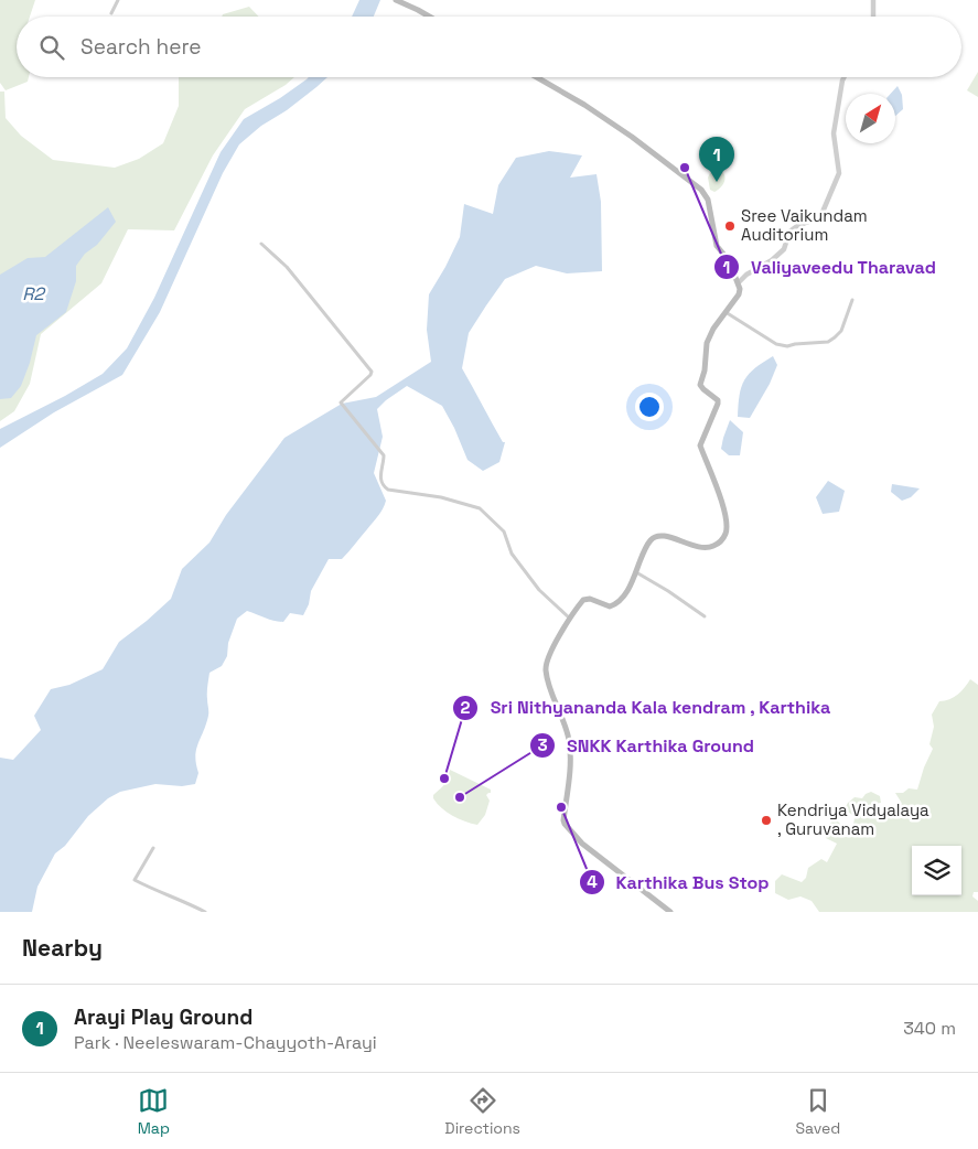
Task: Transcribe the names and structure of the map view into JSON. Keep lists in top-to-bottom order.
{
  "water": ["R2"],
  "places": [
    "Valiyaveedu Tharavad",
    "Sree Vaikundam Auditorium",
    "Sri Nithyananda Kala kendram , Karthika",
    "SNKK Karthika Ground",
    "Karthika Bus Stop",
    "Kendriya Vidyalaya , Guruvanam"
  ],
  "north": "top right",
  "page": {
    "search": "Search here",
    "pins": "1",
    "heading": "Nearby",
    "list": [
      {
        "mark": "1",
        "name": "Arayi Play Ground",
        "note": "Park · Neeleswaram-Chayyoth-Arayi",
        "value": "340 m"
      }
    ],
    "nav": ["Map", "Directions", "Saved"]
  }
}
